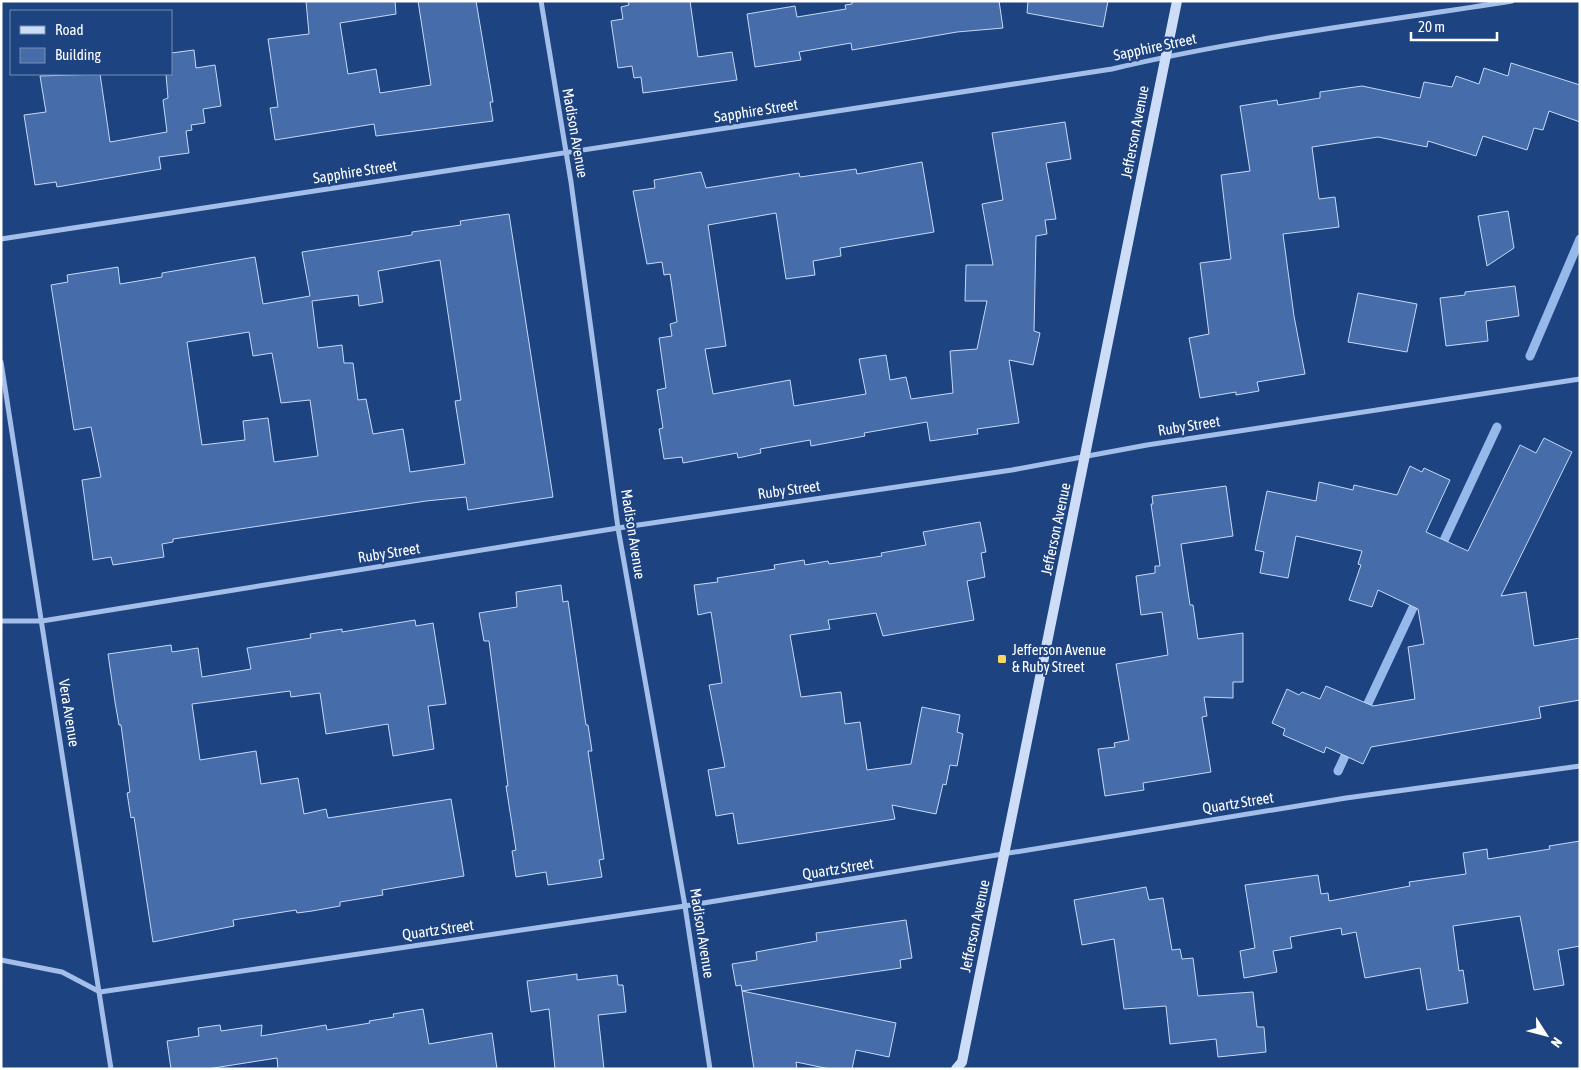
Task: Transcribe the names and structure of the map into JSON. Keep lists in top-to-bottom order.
{
  "streets": {
    "main road": ["Jefferson Avenue"],
    "street": [
      "Sapphire Street",
      "Madison Avenue",
      "Ruby Street",
      "Vera Avenue",
      "Quartz Street"
    ]
  },
  "crossings": [
    ["Sapphire Street", "Jefferson Avenue"],
    ["Sapphire Street", "Madison Avenue"],
    ["Jefferson Avenue", "Ruby Street"],
    ["Jefferson Avenue", "Quartz Street"],
    ["Madison Avenue", "Ruby Street"],
    ["Madison Avenue", "Quartz Street"],
    ["Ruby Street", "Vera Avenue"],
    ["Vera Avenue", "Quartz Street"]
  ],
  "places": {
    "transit": ["Jefferson Avenue & Ruby Street"]
  },
  "legend": ["Road", "Building"],
  "scale_bar": "20 m",
  "north": "bottom right"
}
